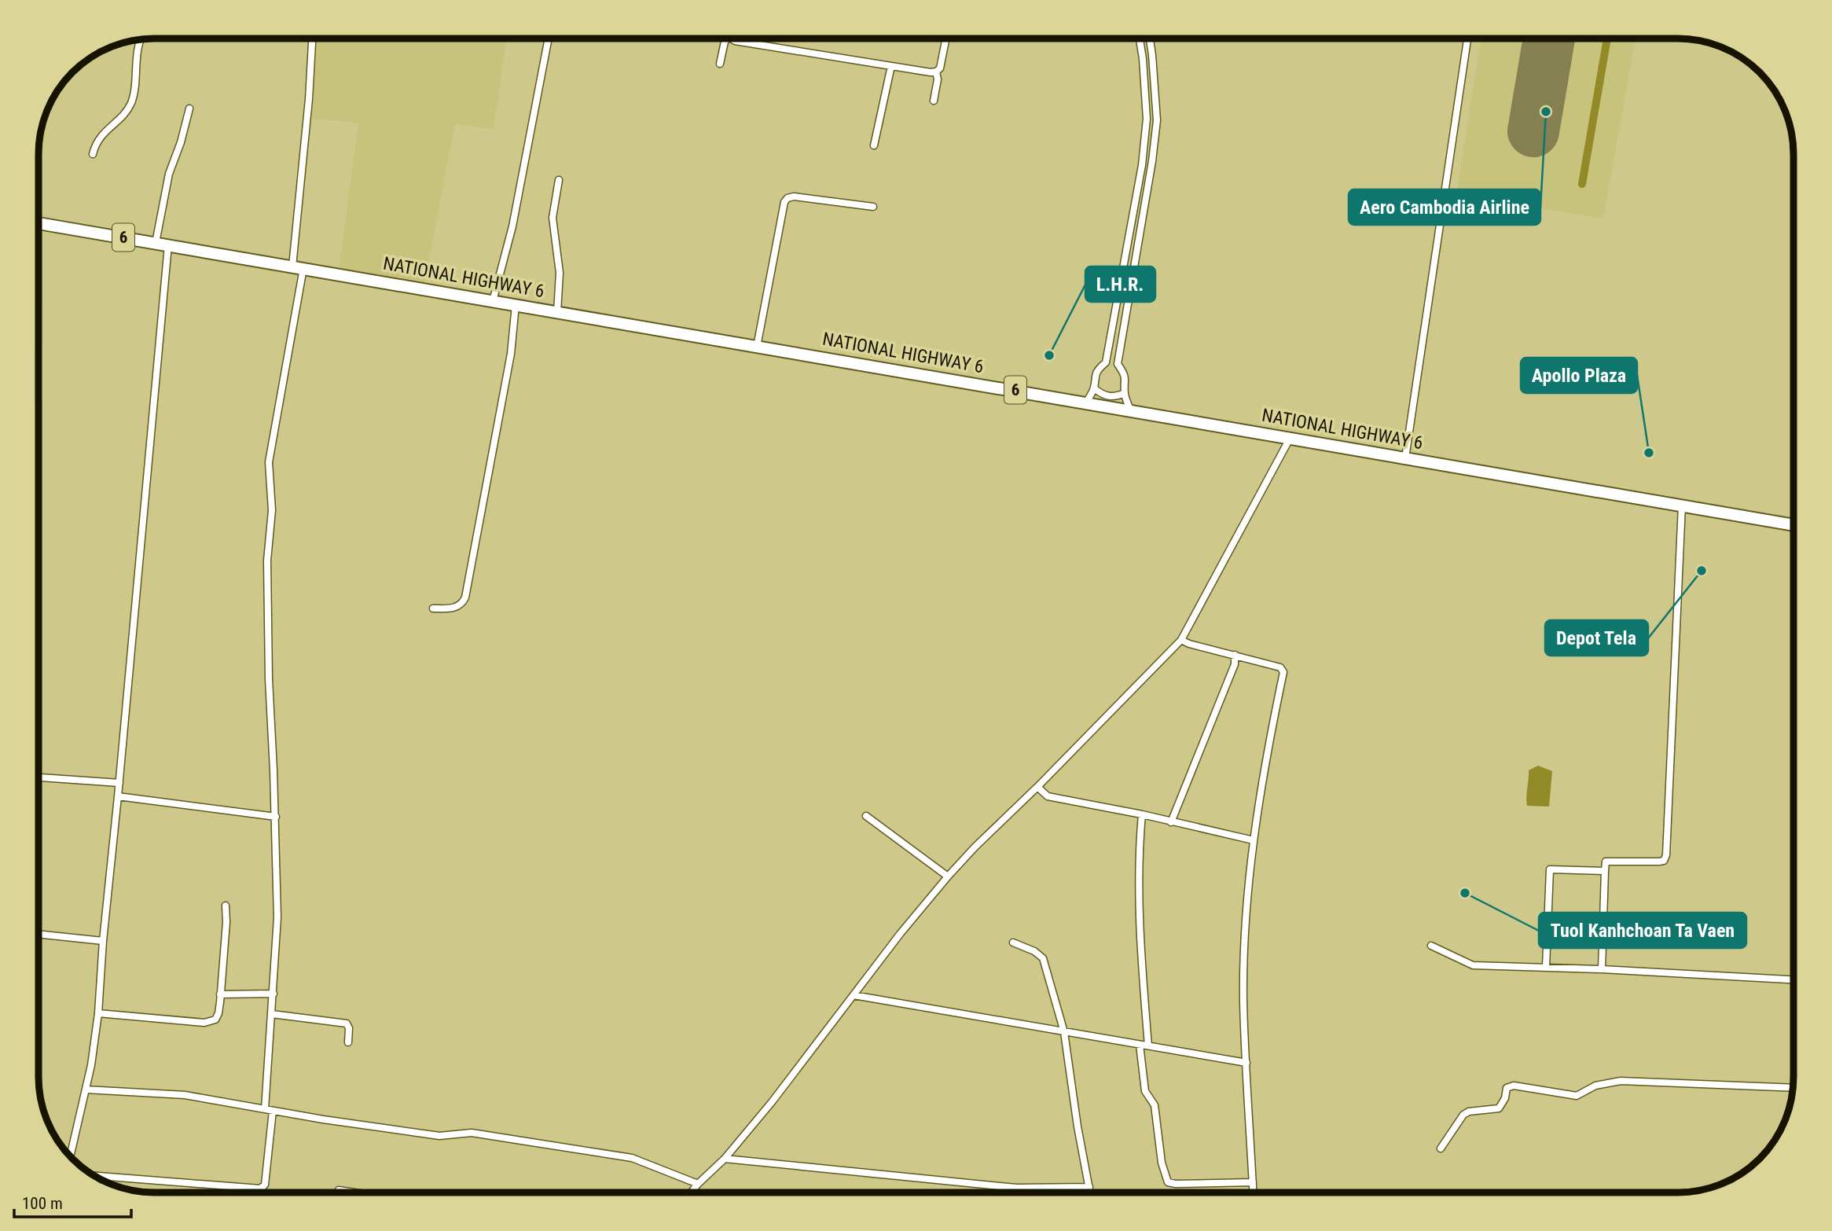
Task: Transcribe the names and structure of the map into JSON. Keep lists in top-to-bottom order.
{
  "streets": {
    "highway": ["6", "NATIONAL HIGHWAY 6"]
  },
  "places": [
    "Aero Cambodia Airline",
    "L.H.R.",
    "Apollo Plaza",
    "Depot Tela",
    "Tuol Kanhchoan Ta Vaen"
  ],
  "scale_bar": "100 m"
}
